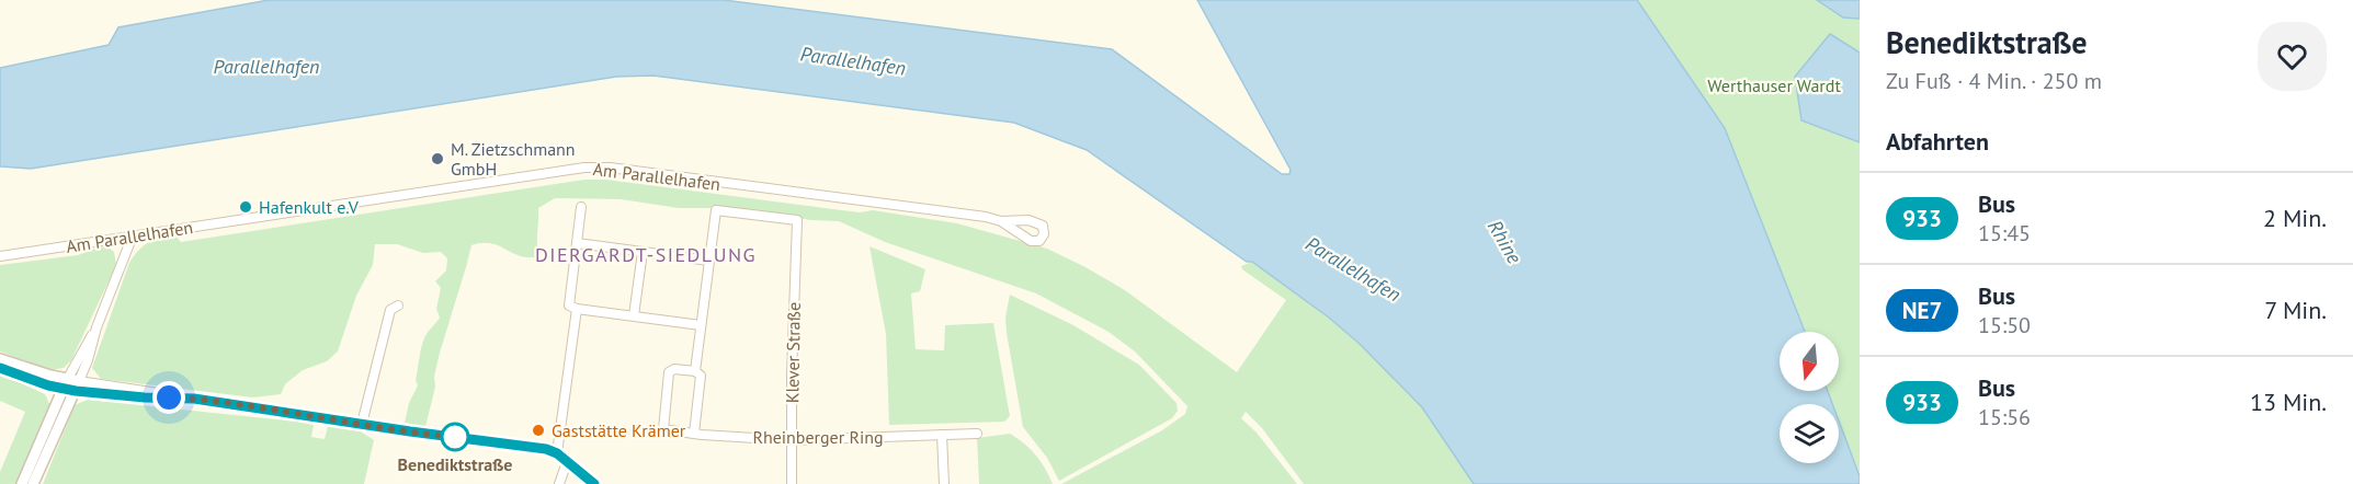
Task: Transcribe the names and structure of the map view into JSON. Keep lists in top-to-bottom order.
{
  "streets": {
    "street": ["Am Parallelhafen", "Klever Straße", "Rheinberger Ring"]
  },
  "crossings": [
    ["Klever Straße", "Rheinberger Ring"]
  ],
  "districts": ["DIERGARDT-SIEDLUNG"],
  "water": ["Parallelhafen", "Rhine"],
  "parks": ["Werthauser Wardt"],
  "places": [
    "M. Zietzschmann GmbH",
    "Hafenkult e.V",
    "Gaststätte Krämer",
    "Benediktstraße"
  ],
  "lines": ["bus line 933"],
  "north": "bottom",
  "page": {
    "heading": [
      ["Benediktstraße", "Zu Fuß · 4 Min. · 250 m"],
      "Abfahrten"
    ],
    "list": [
      {
        "mark": "933",
        "name": "Bus",
        "note": "15:45",
        "value": "2 Min."
      },
      {
        "mark": "NE7",
        "name": "Bus",
        "note": "15:50",
        "value": "7 Min."
      },
      {
        "mark": "933",
        "name": "Bus",
        "note": "15:56",
        "value": "13 Min."
      }
    ]
  }
}
